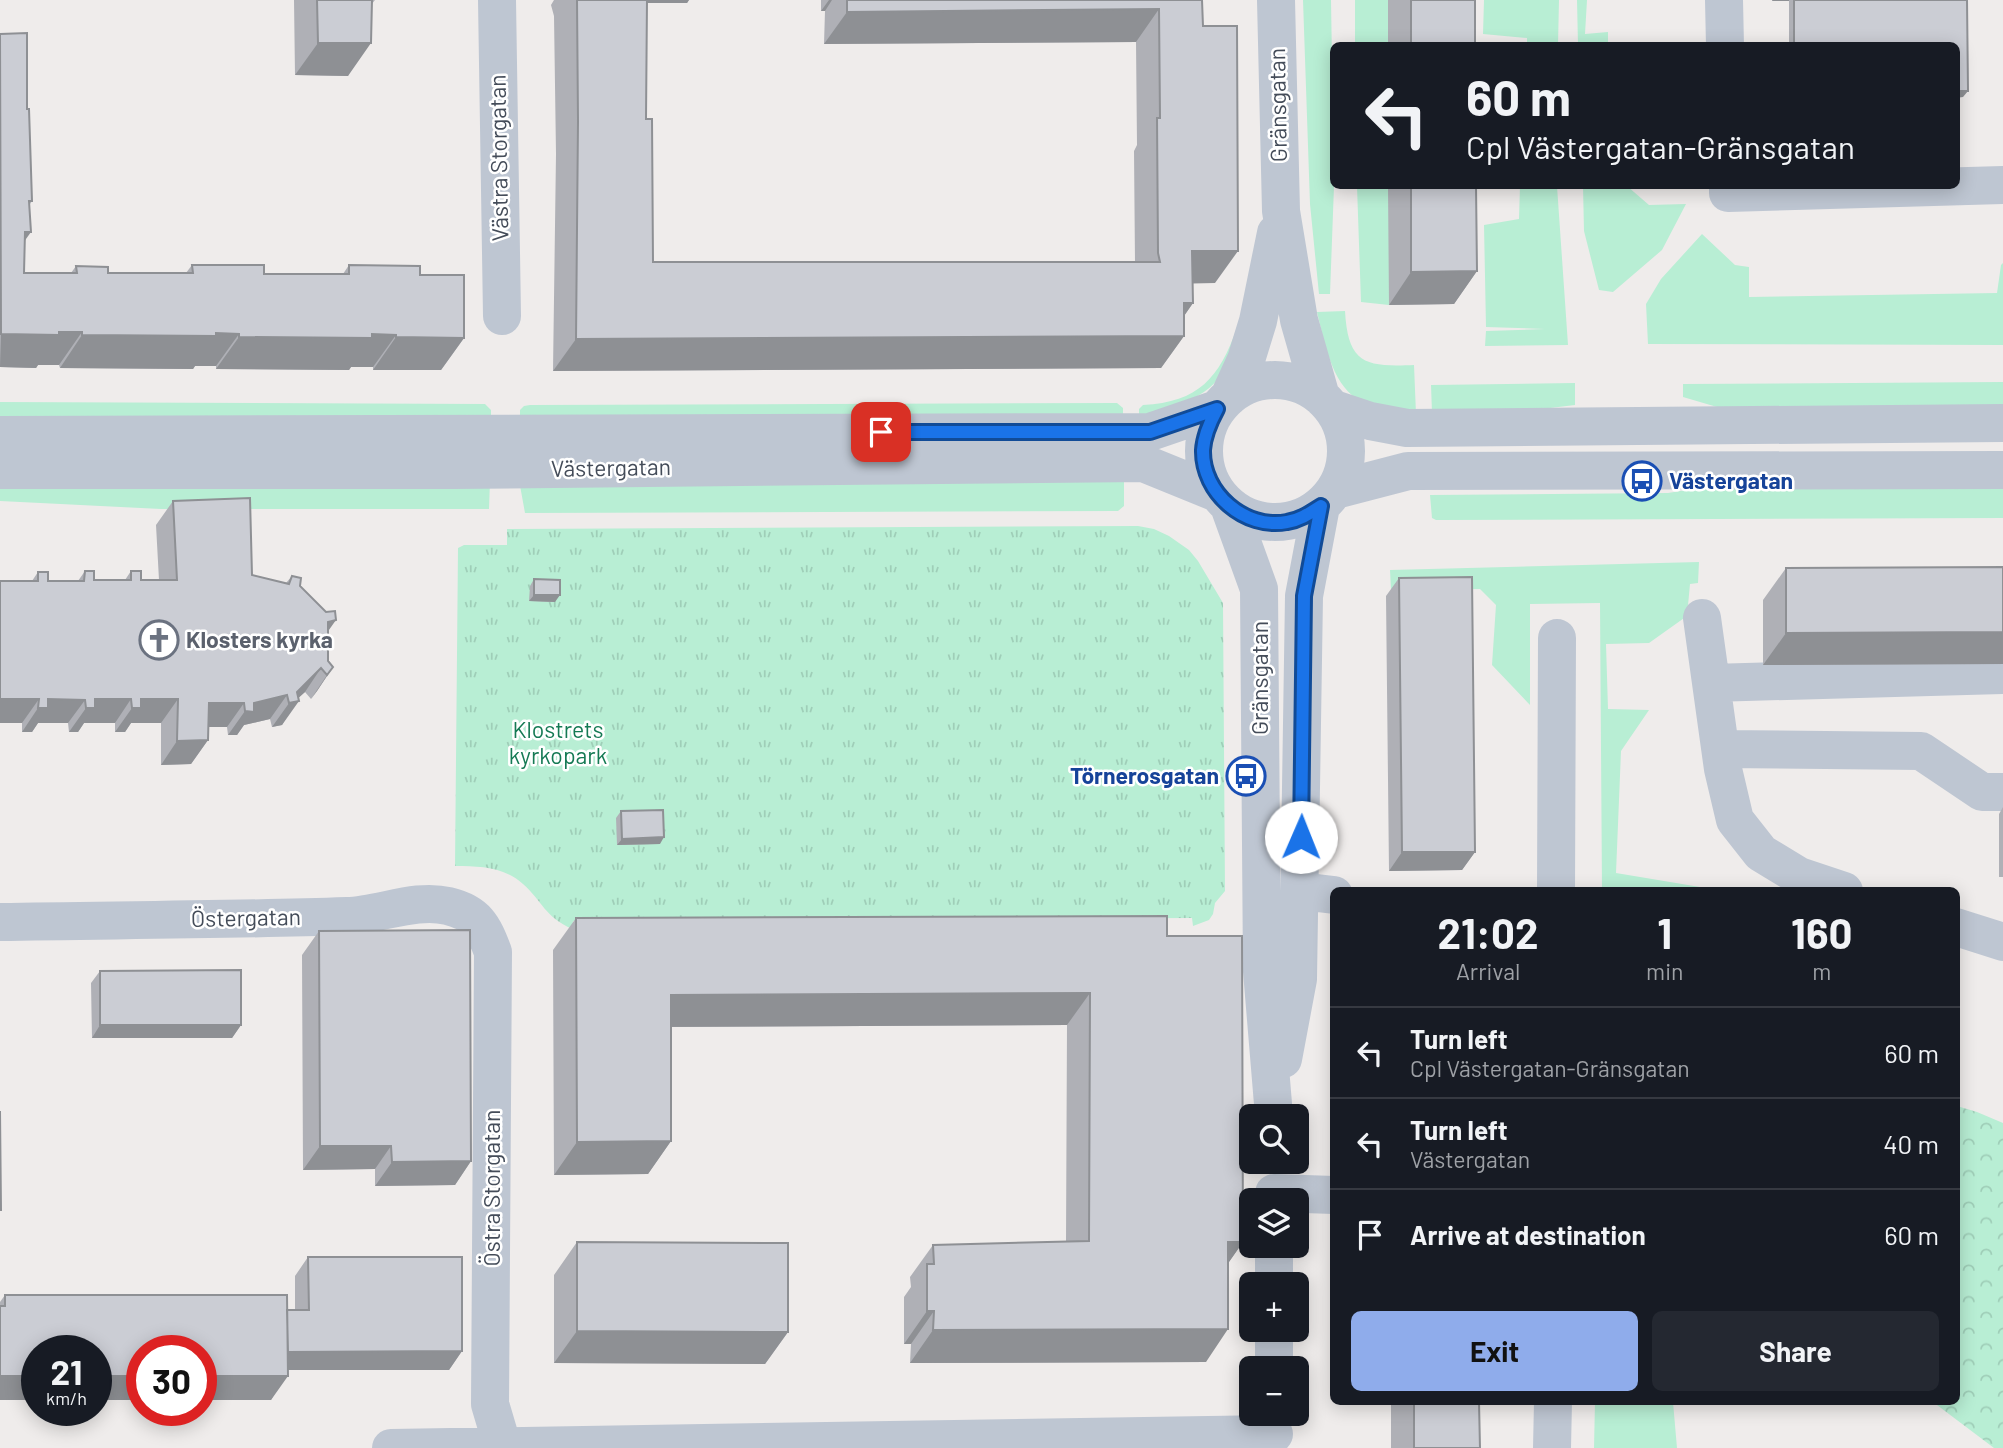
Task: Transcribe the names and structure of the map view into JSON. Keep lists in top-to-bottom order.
{
  "streets": {
    "street": [
      "Gränsgatan",
      "Västra Storgatan",
      "Västergatan",
      "Östergatan",
      "Östra Storgatan"
    ]
  },
  "crossings": [
    ["Gränsgatan", "Västergatan"],
    ["Östergatan", "Östra Storgatan"]
  ],
  "parks": ["Klostrets kyrkopark"],
  "places": {
    "bus stop": ["Västergatan", "Törnerosgatan"],
    "church": ["Klosters kyrka"]
  },
  "page": {
    "turn": ["60 m", "Cpl Västergatan-Gränsgatan"],
    "eta": [
      "21:02",
      "Arrival",
      "1",
      "min",
      "160",
      "m"
    ],
    "list": [
      {
        "name": "Turn left",
        "note": "Cpl Västergatan-Gränsgatan",
        "value": "60 m"
      },
      {
        "name": "Turn left",
        "note": "Västergatan",
        "value": "40 m"
      },
      {
        "name": "Arrive at destination",
        "value": "60 m"
      }
    ],
    "map_buttons": ["+", "−"],
    "buttons": ["Exit", "Share"],
    "speed": "21 km/h",
    "limit": "30"
  }
}
